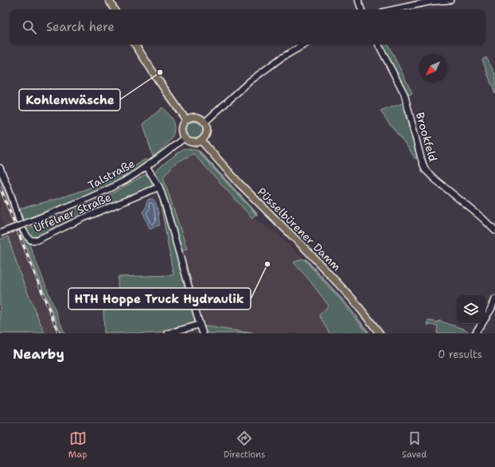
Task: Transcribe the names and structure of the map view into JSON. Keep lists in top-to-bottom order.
{
  "streets": {
    "main road": ["Püsselbürener Damm"],
    "street": ["Brookfeld", "Talstraße", "Uffelner Straße"]
  },
  "crossings": [
    ["Talstraße", "Uffelner Straße"]
  ],
  "places": ["Kohlenwäsche", "HTH Hoppe Truck Hydraulik"],
  "north": "bottom left",
  "page": {
    "search": "Search here",
    "heading": ["Nearby", "0 results"],
    "nav": ["Map", "Directions", "Saved"]
  }
}
